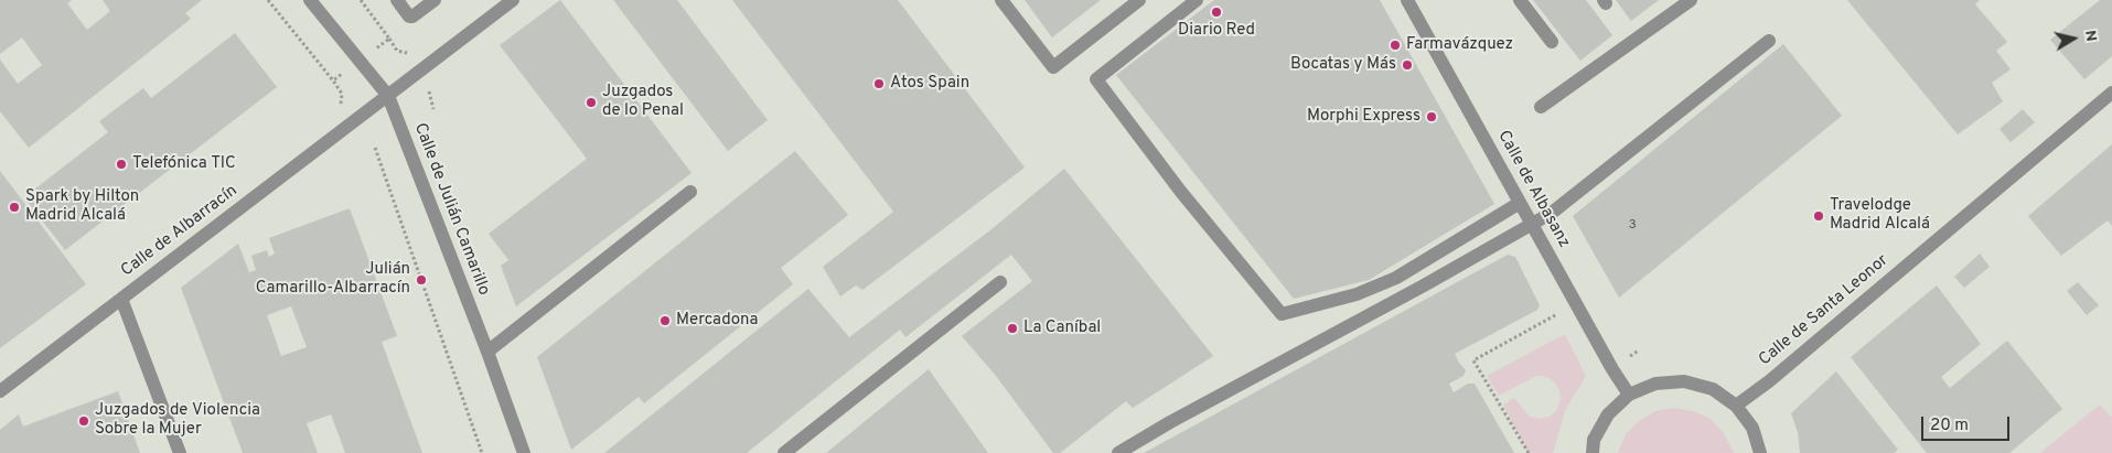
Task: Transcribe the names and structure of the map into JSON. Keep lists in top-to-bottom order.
{
  "streets": {
    "street": [
      "Calle de Albasanz",
      "Calle de Julián Camarillo",
      "Calle de Albarracín",
      "Calle de Santa Leonor"
    ]
  },
  "crossings": [
    ["Calle de Julián Camarillo", "Calle de Albarracín"]
  ],
  "places": [
    "Diario Red",
    "Farmavázquez",
    "Bocatas y Más",
    "Atos Spain",
    "Juzgados de lo Penal",
    "Morphi Express",
    "Telefónica TIC",
    "Spark by Hilton Madrid Alcalá",
    "Travelodge Madrid Alcalá",
    "Julián Camarillo-Albarracín",
    "Mercadona",
    "La Caníbal",
    "Juzgados de Violencia Sobre la Mujer"
  ],
  "house_numbers": ["3"],
  "scale_bar": "20 m",
  "north": "right"
}
